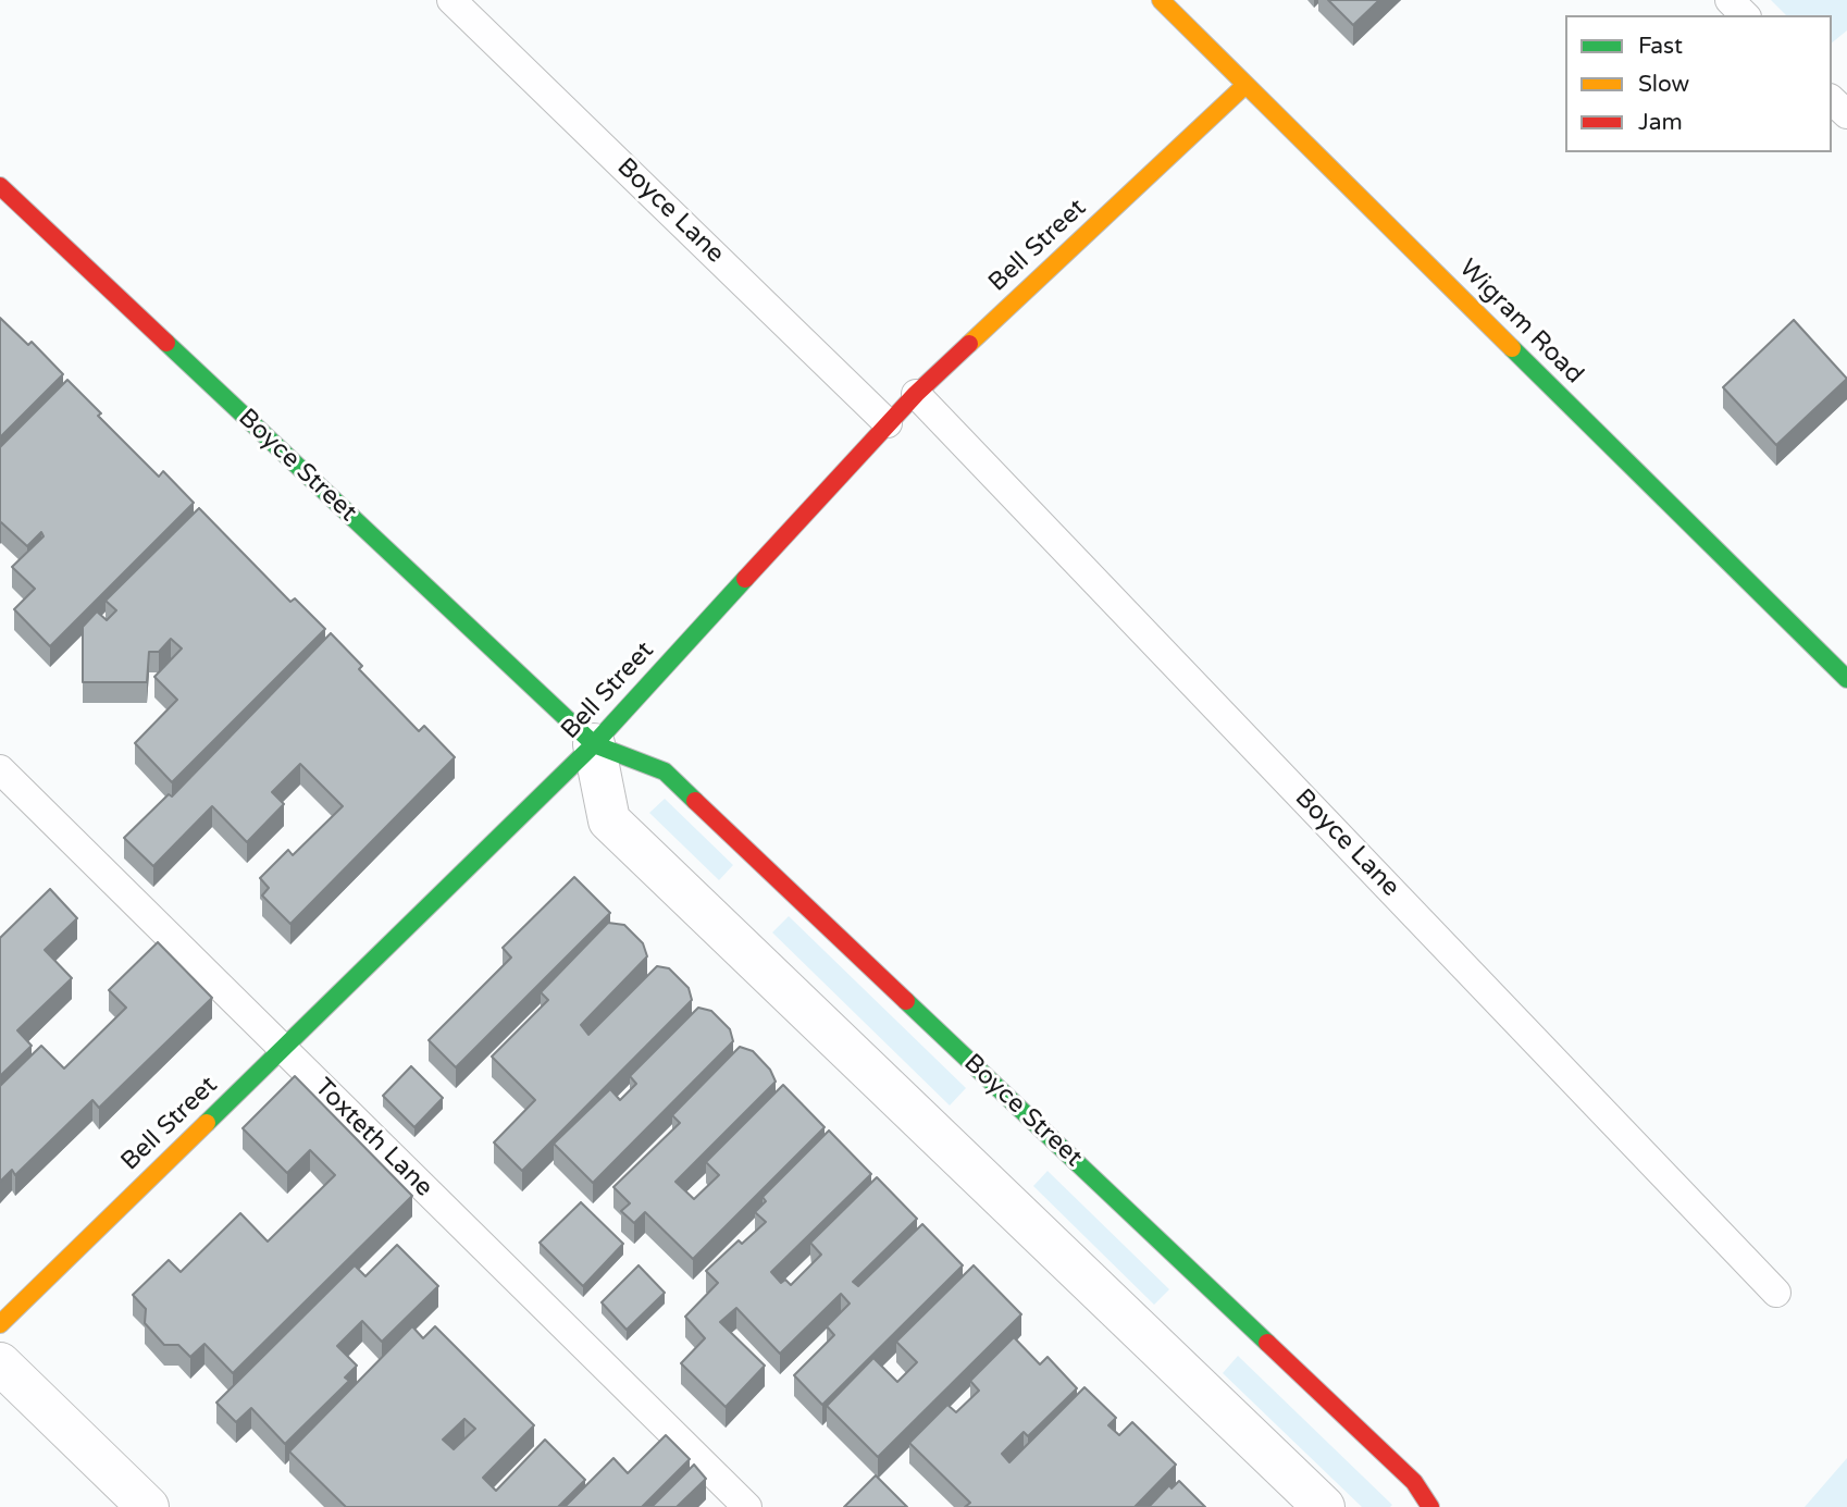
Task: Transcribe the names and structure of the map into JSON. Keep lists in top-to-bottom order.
{
  "streets": {
    "street": ["Bell Street", "Wigram Road", "Boyce Street"],
    "lane": ["Boyce Lane", "Toxteth Lane"]
  },
  "crossings": [
    ["Boyce Lane", "Bell Street"],
    ["Bell Street", "Wigram Road"],
    ["Bell Street", "Boyce Street"],
    ["Bell Street", "Toxteth Lane"]
  ],
  "legend": ["Fast", "Slow", "Jam"]
}
